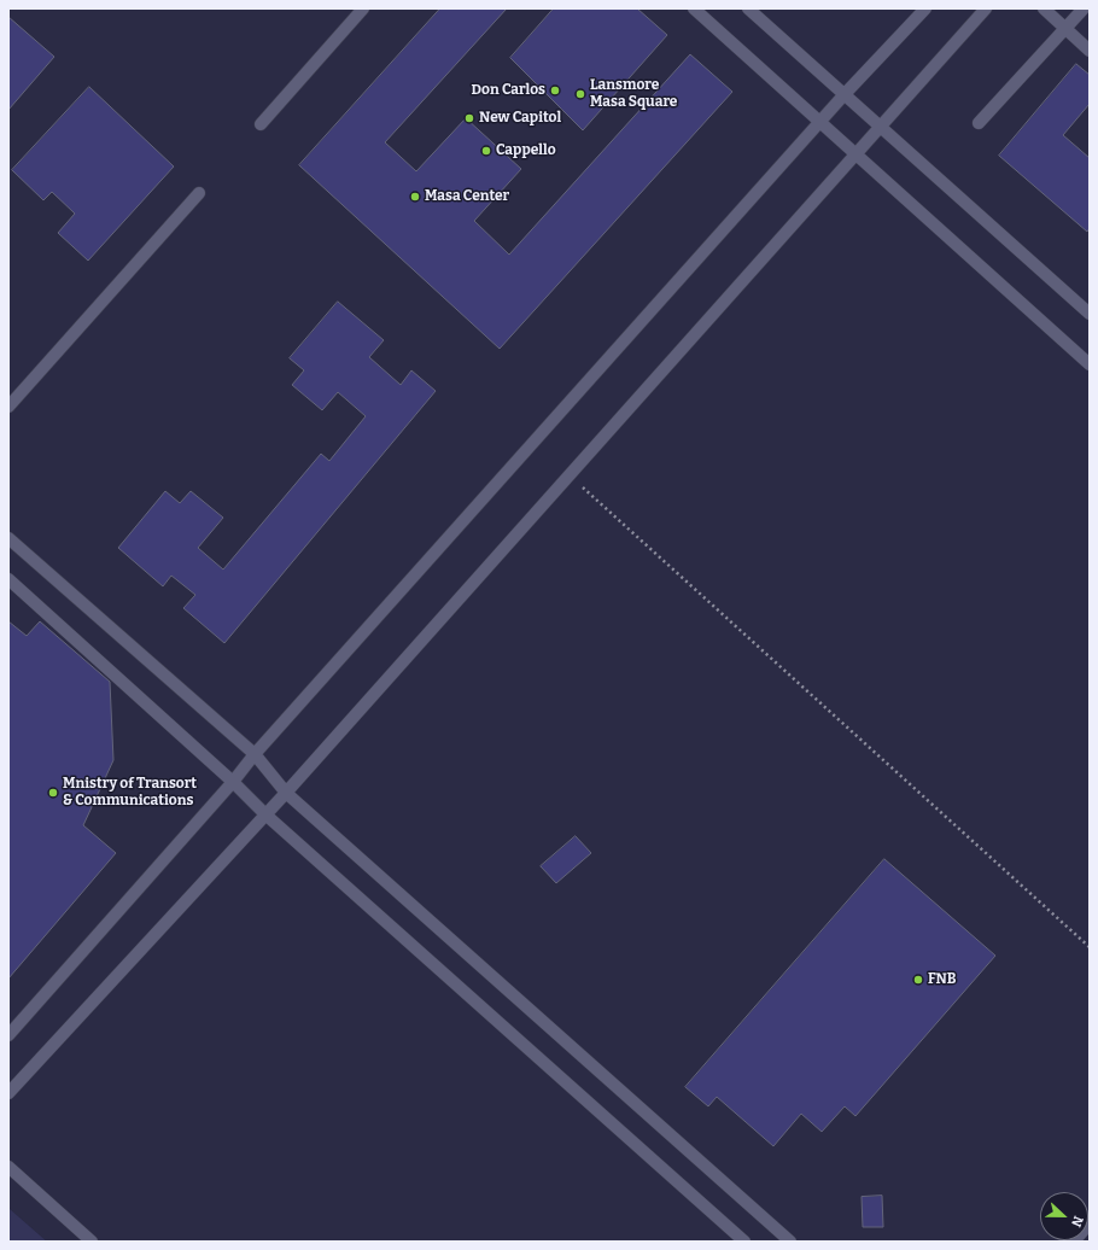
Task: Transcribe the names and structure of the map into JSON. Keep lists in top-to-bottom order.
{
  "places": [
    "Don Carlos",
    "Lansmore Masa Square",
    "New Capitol",
    "Cappello",
    "Masa Center",
    "Mnistry of Transort & Communications",
    "FNB"
  ],
  "north": "right"
}
